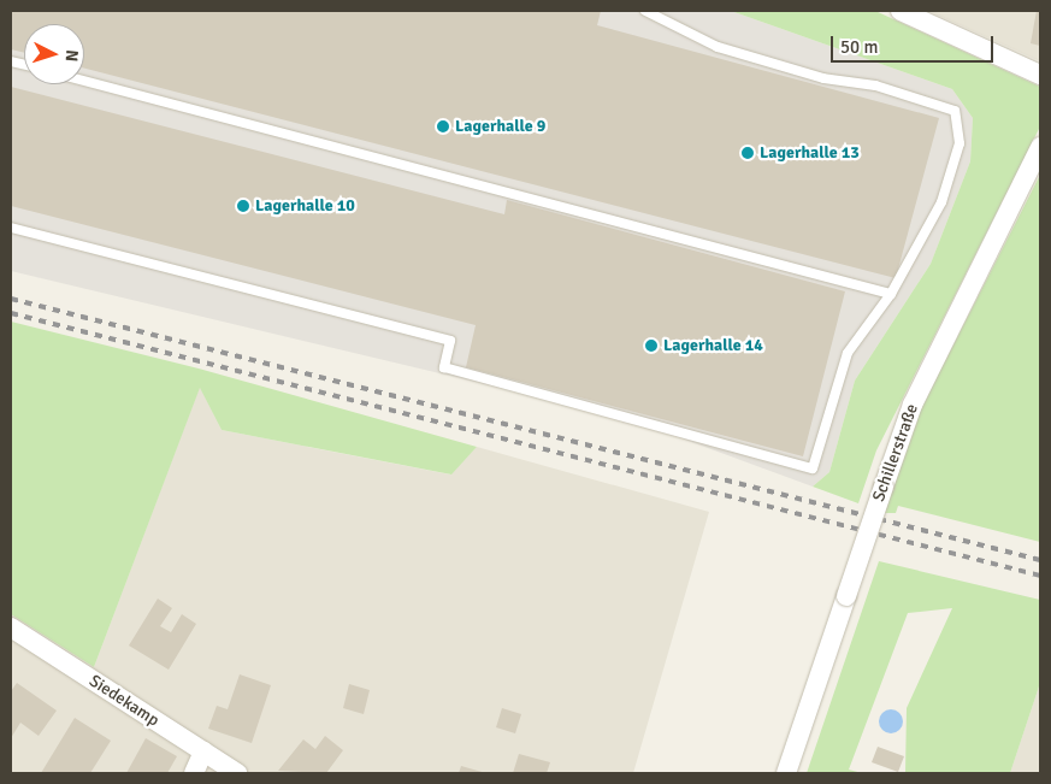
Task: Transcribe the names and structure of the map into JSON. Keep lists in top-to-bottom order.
{
  "streets": {
    "street": ["Schillerstraße", "Siedekamp"]
  },
  "places": [
    "Lagerhalle 9",
    "Lagerhalle 13",
    "Lagerhalle 10",
    "Lagerhalle 14"
  ],
  "scale_bar": "50 m",
  "north": "right"
}
